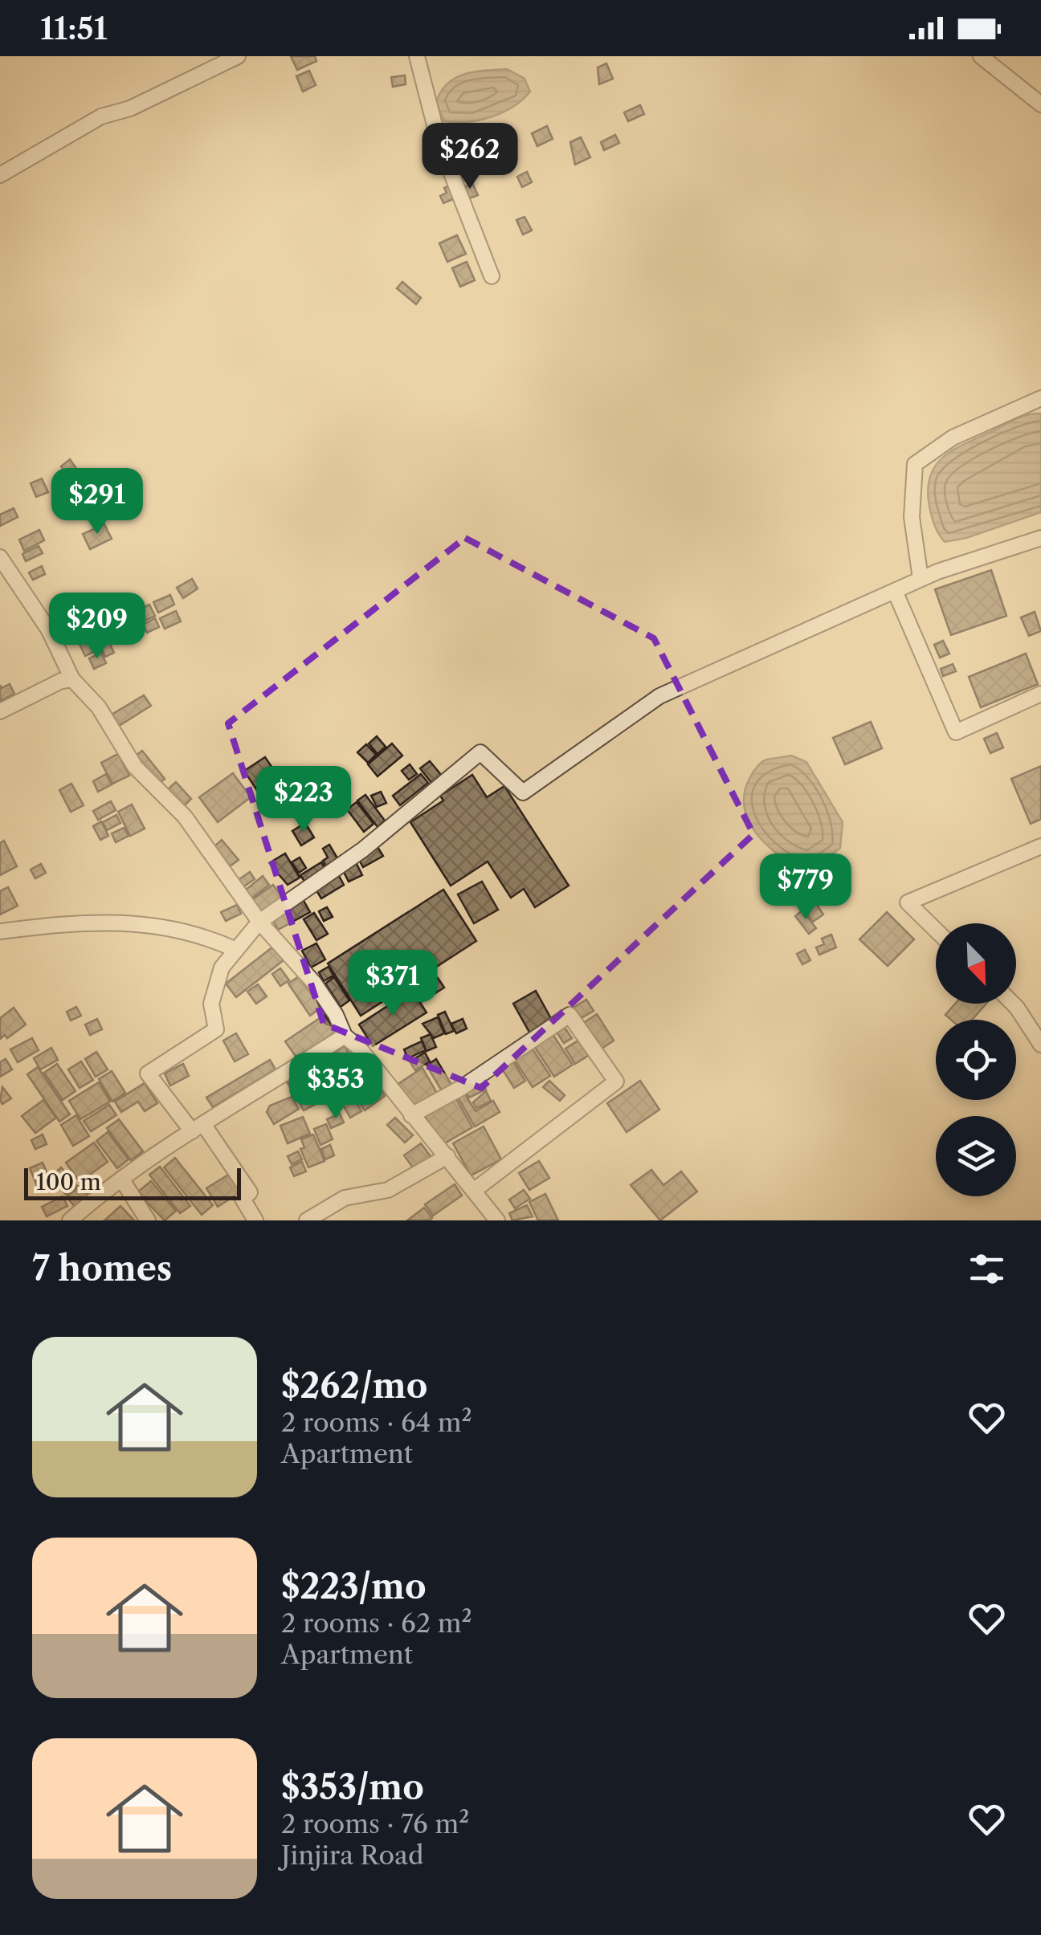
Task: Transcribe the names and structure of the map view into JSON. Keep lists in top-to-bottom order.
{
  "scale_bar": "100 m",
  "north": "bottom right",
  "page": {
    "status": "11:51",
    "price": [
      "$262",
      "$291",
      "$209",
      "$223",
      "$779",
      "$371",
      "$353"
    ],
    "scale": "100 m",
    "heading": "7 homes",
    "list": [
      {
        "name": "$262/mo",
        "note": "2 rooms · 64 m² · Apartment"
      },
      {
        "name": "$223/mo",
        "note": "2 rooms · 62 m² · Apartment"
      },
      {
        "name": "$353/mo",
        "note": "2 rooms · 76 m² · Jinjira Road"
      }
    ]
  }
}
